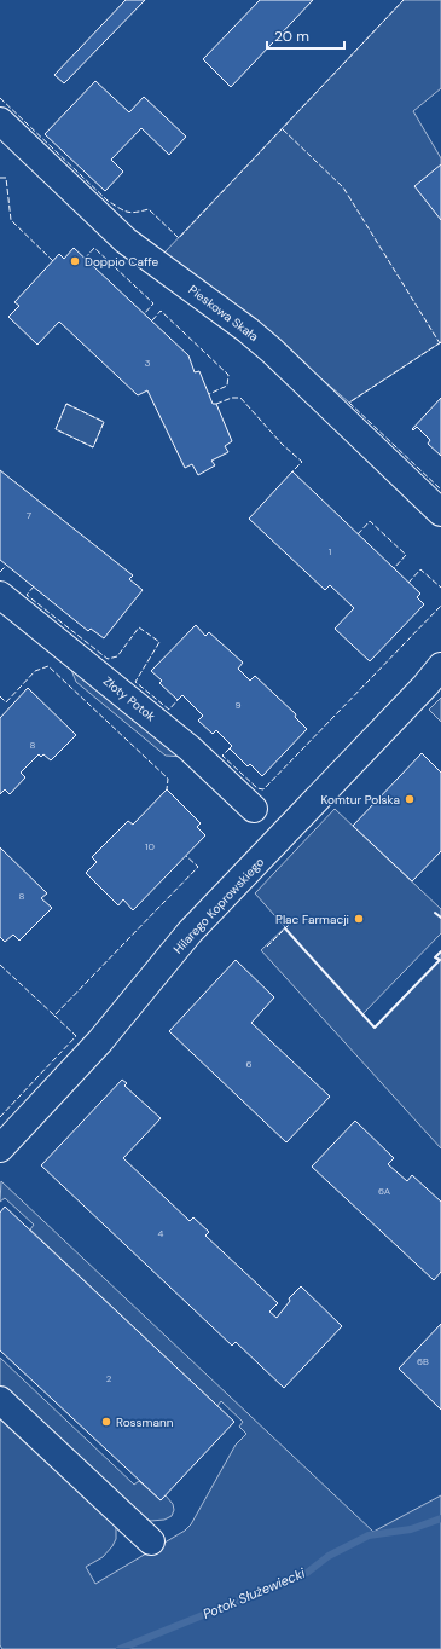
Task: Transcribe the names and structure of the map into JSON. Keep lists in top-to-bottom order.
{
  "streets": {
    "street": ["Pieskowa Skała", "Złoty Potok", "Hilarego Koprowskiego"]
  },
  "water": ["Potok Służewiecki"],
  "places": [
    "Doppio Caffe",
    "Komtur Polska",
    "Plac Farmacji",
    "Rossmann"
  ],
  "house_numbers": [
    "3",
    "7",
    "1",
    "9",
    "8",
    "10",
    "8",
    "6",
    "6A",
    "4",
    "6B",
    "2"
  ],
  "scale_bar": "20 m"
}
